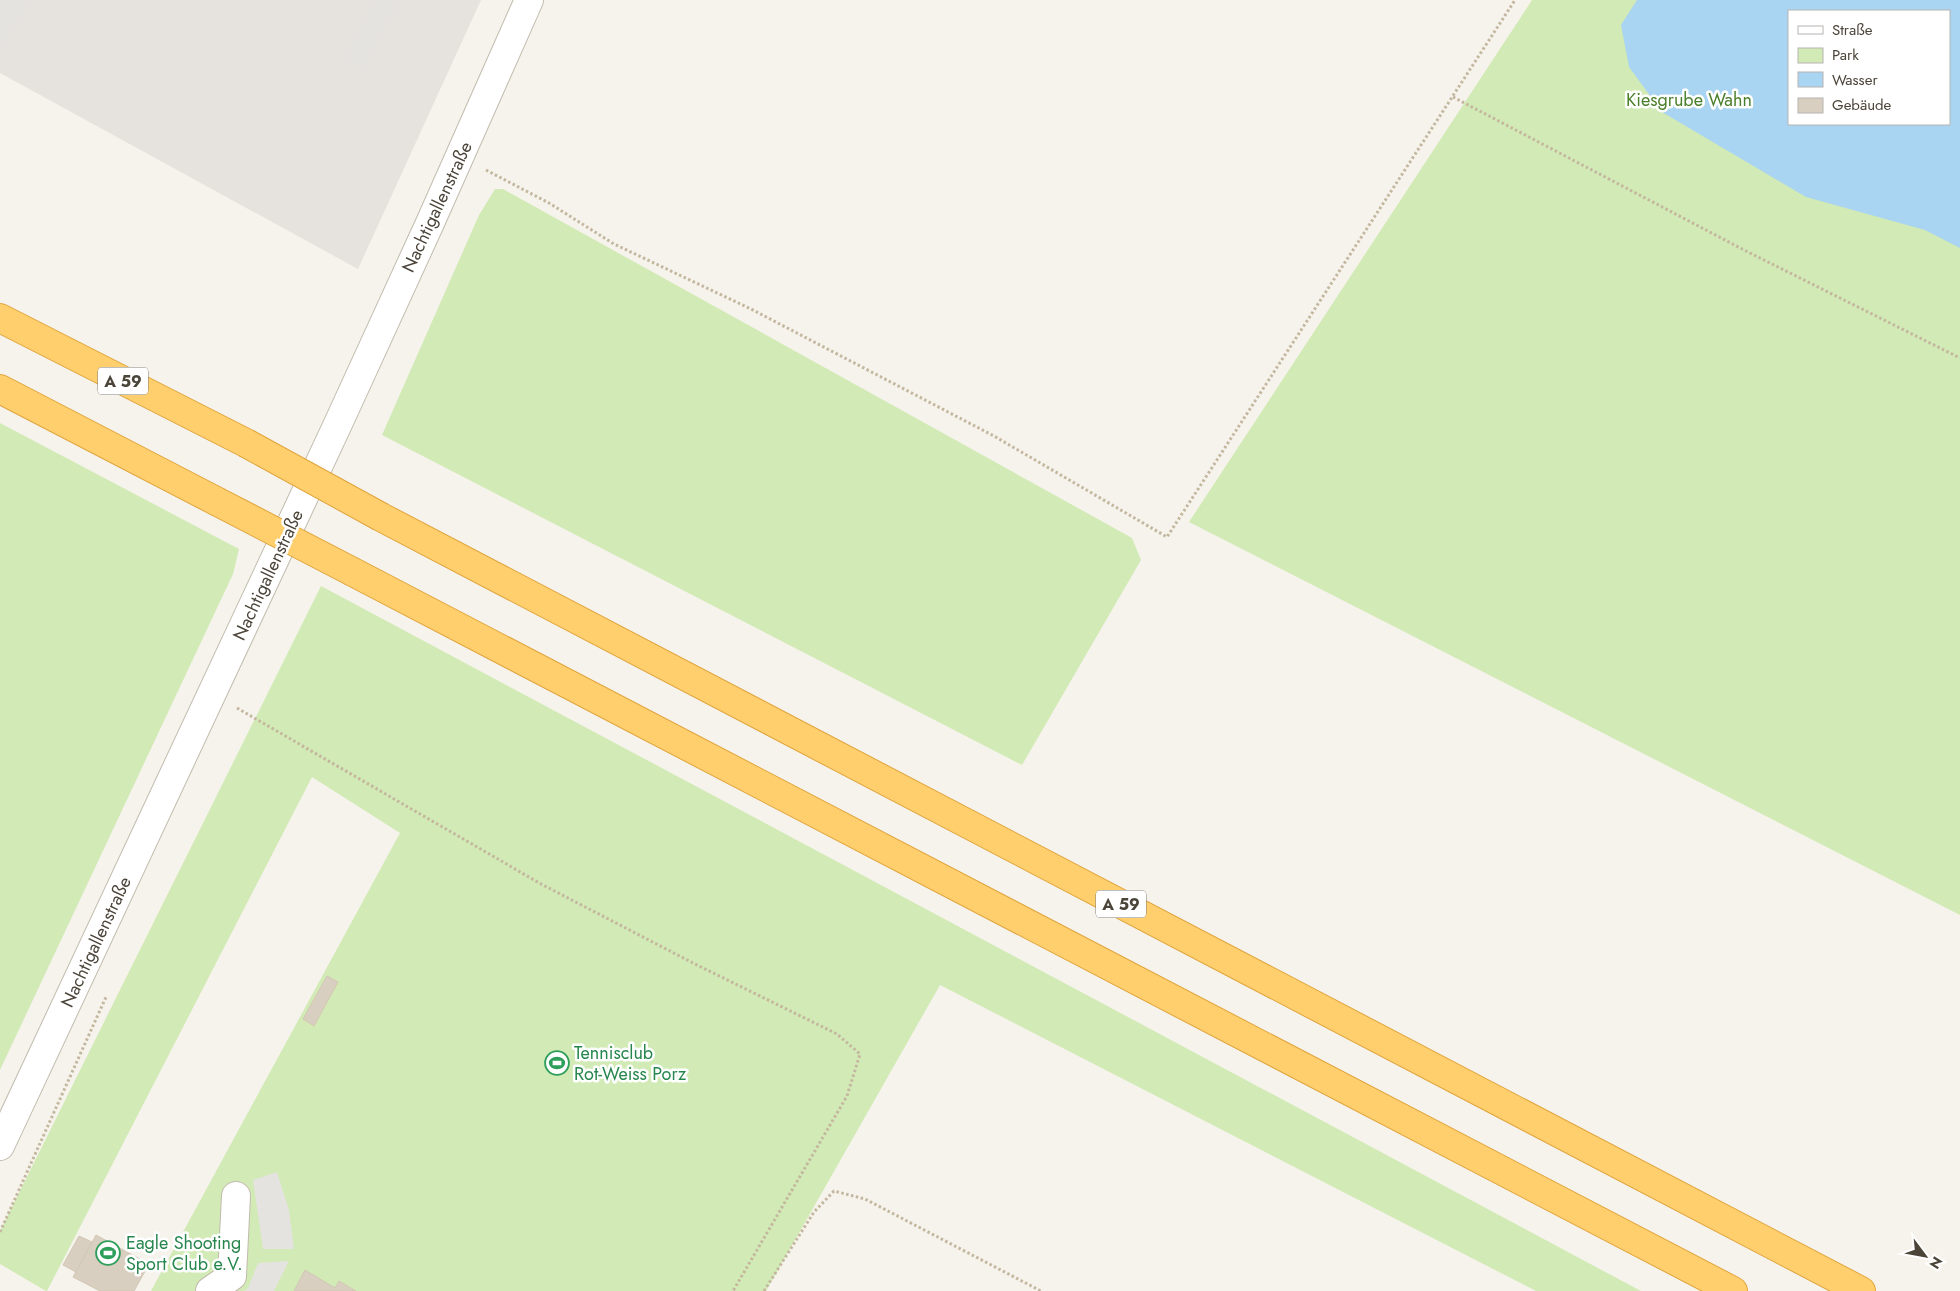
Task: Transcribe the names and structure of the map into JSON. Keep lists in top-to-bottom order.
{
  "streets": {
    "highway": ["A 59"],
    "street": ["Nachtigallenstraße"]
  },
  "parks": ["Kiesgrube Wahn"],
  "places": {
    "sports": ["Tennisclub Rot-Weiss Porz", "Eagle Shooting Sport Club e.V."]
  },
  "legend": [
    "Straße",
    "Park",
    "Wasser",
    "Gebäude"
  ],
  "north": "bottom right"
}
